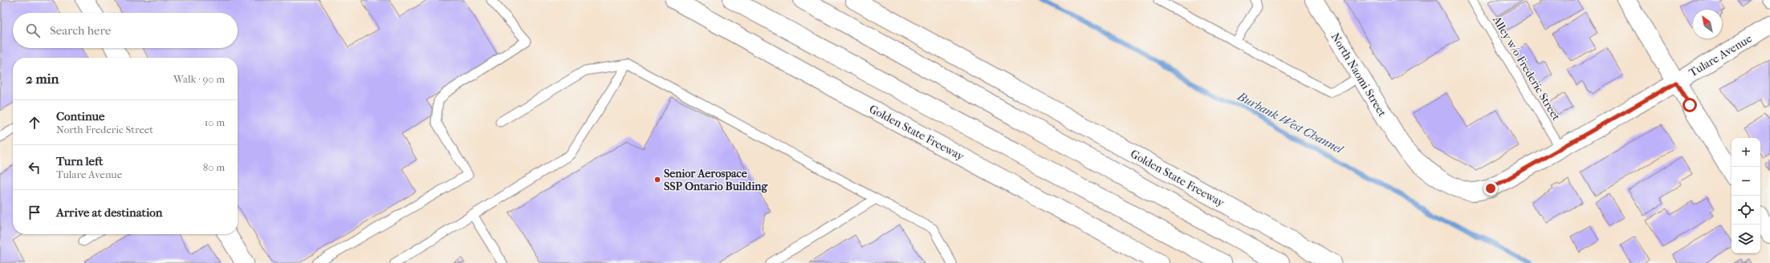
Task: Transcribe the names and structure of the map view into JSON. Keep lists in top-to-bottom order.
{
  "streets": {
    "main road": ["Tulare Avenue", "North Naomi Street", "Golden State Freeway"],
    "lane": ["Alley w/o Frederic Street"]
  },
  "crossings": [
    ["Tulare Avenue", "Alley w/o Frederic Street"],
    ["Tulare Avenue", "North Naomi Street"]
  ],
  "water": ["Burbank West Channel"],
  "places": ["Senior Aerospace SSP Ontario Building"],
  "north": "top left",
  "page": {
    "search": "Search here",
    "heading": ["2 min", "Walk · 90 m"],
    "list": [
      ["Continue", "North Frederic Street", "10 m"],
      ["Turn left", "Tulare Avenue", "80 m"],
      "Arrive at destination"
    ],
    "map_buttons": ["+", "−"]
  }
}
